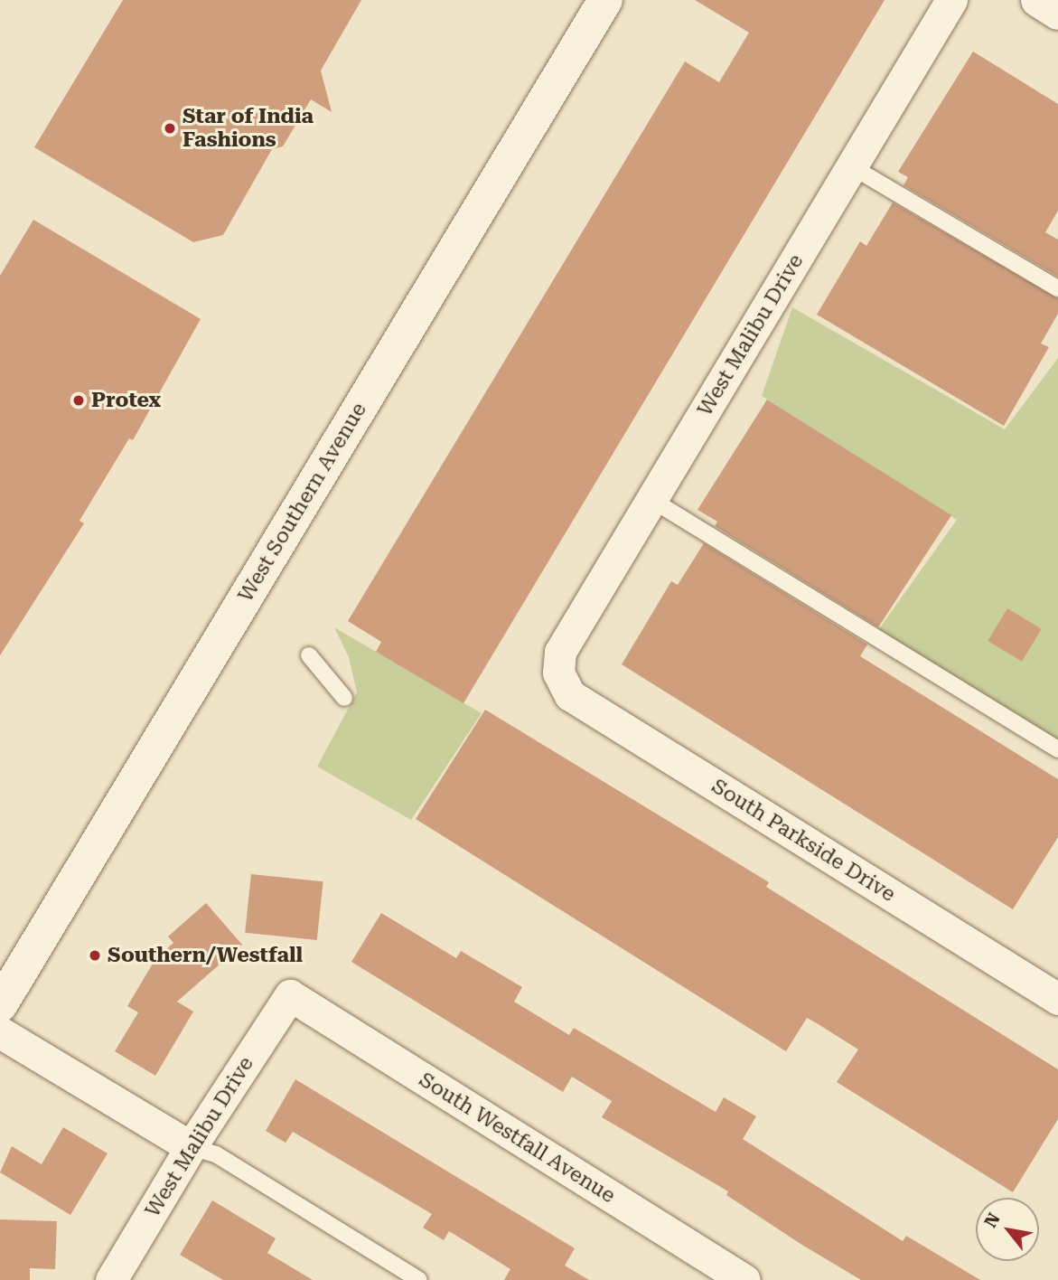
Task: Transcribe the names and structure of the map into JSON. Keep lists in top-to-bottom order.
{
  "streets": {
    "main road": ["West Southern Avenue"],
    "street": ["West Malibu Drive", "South Parkside Drive", "South Westfall Avenue"]
  },
  "crossings": [
    ["West Malibu Drive", "South Parkside Drive"],
    ["West Malibu Drive", "South Westfall Avenue"]
  ],
  "places": ["Star of India Fashions", "Protex", "Southern/Westfall"],
  "north": "top left"
}
